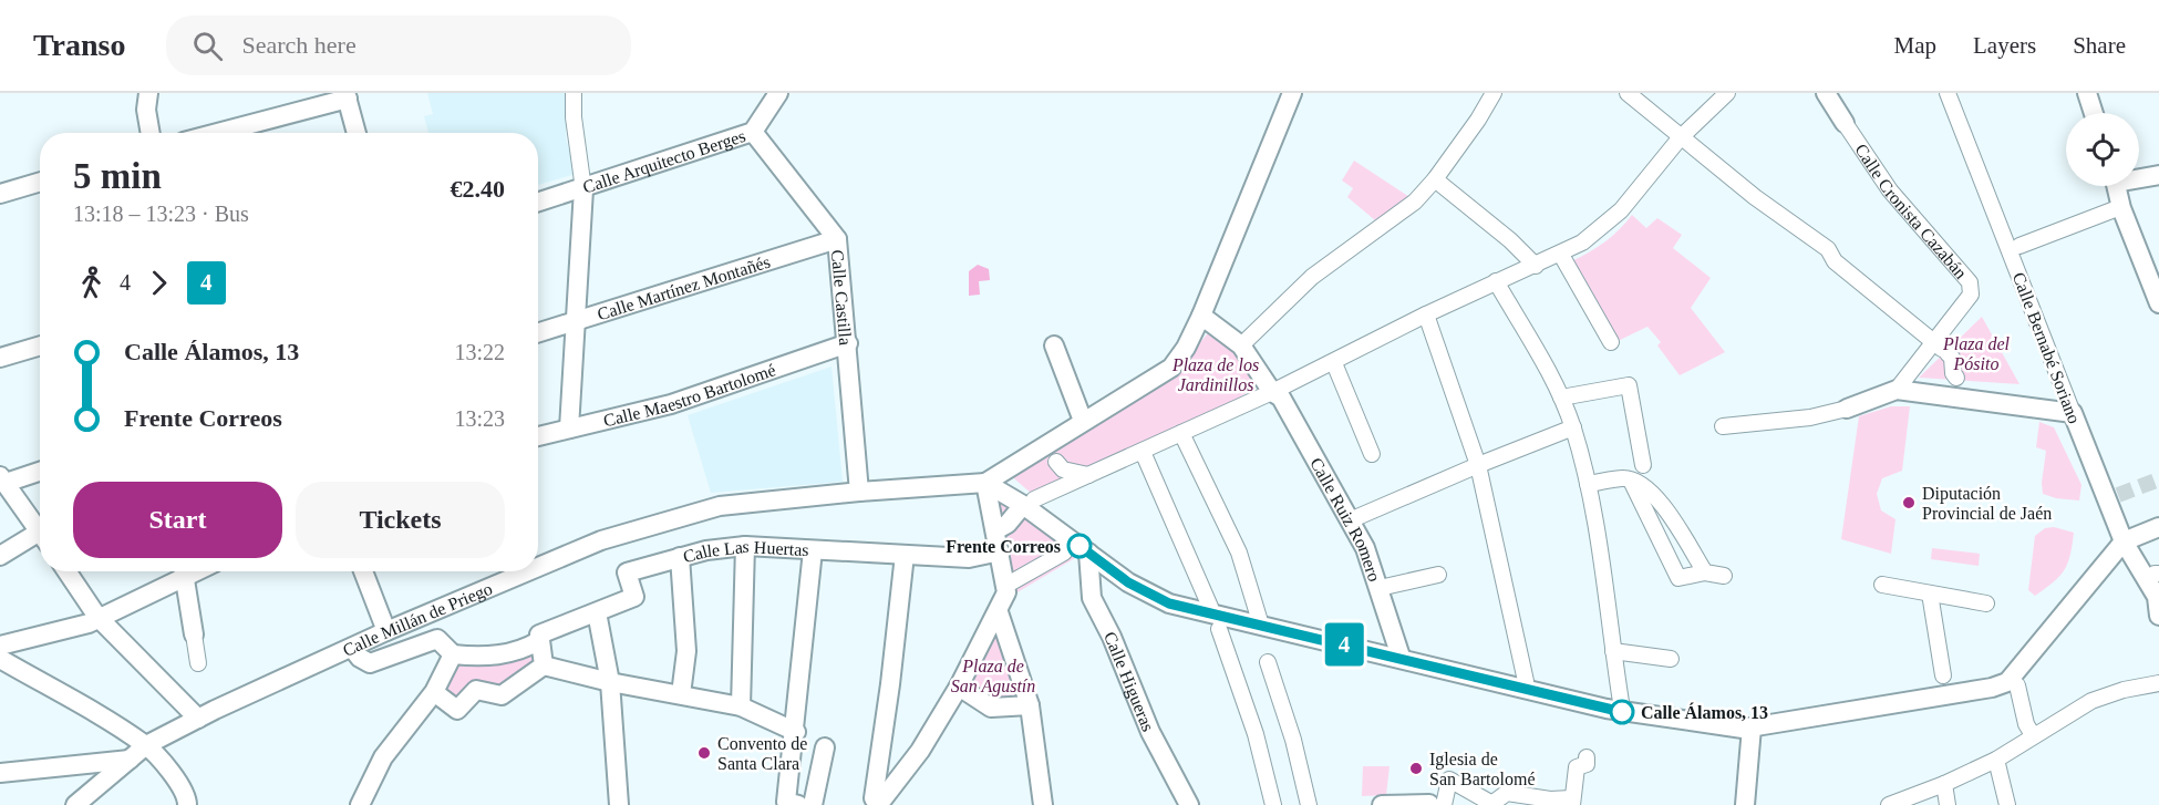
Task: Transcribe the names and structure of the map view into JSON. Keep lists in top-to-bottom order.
{
  "streets": {
    "street": [
      "Calle Arquitecto Berges",
      "Calle Cronista Cazabán",
      "Calle Martínez Montañés",
      "Calle Castilla",
      "Calle Bernabé Soriano",
      "Calle Maestro Bartolomé",
      "Calle Ruiz Romero",
      "Calle Las Huertas",
      "Calle Millán de Priego",
      "Calle Higueras"
    ]
  },
  "crossings": [
    ["Calle Arquitecto Berges", "Calle Castilla"],
    ["Calle Martínez Montañés", "Calle Castilla"],
    ["Calle Castilla", "Calle Maestro Bartolomé"],
    ["Calle Castilla", "Calle Millán de Priego"],
    ["Calle Las Huertas", "Calle Millán de Priego"]
  ],
  "parks": ["Plaza del Pósito", "Plaza de los Jardinillos", "Plaza de San Agustín"],
  "places": [
    "Diputación Provincial de Jaén",
    "Frente Correos",
    "Calle Álamos, 13",
    "Convento de Santa Clara",
    "Iglesia de San Bartolomé"
  ],
  "lines": ["bus line 4"],
  "page": {
    "header": "Transo",
    "search": "Search here",
    "nav": ["Map", "Layers", "Share"],
    "on_map": "4",
    "heading": ["5 min", "13:18 – 13:23 · Bus", "€2.40"],
    "legs": ["4", "4"],
    "list": [
      {
        "name": "Calle Álamos, 13",
        "value": "13:22"
      },
      {
        "name": "Frente Correos",
        "value": "13:23"
      }
    ],
    "buttons": ["Start", "Tickets"]
  }
}
